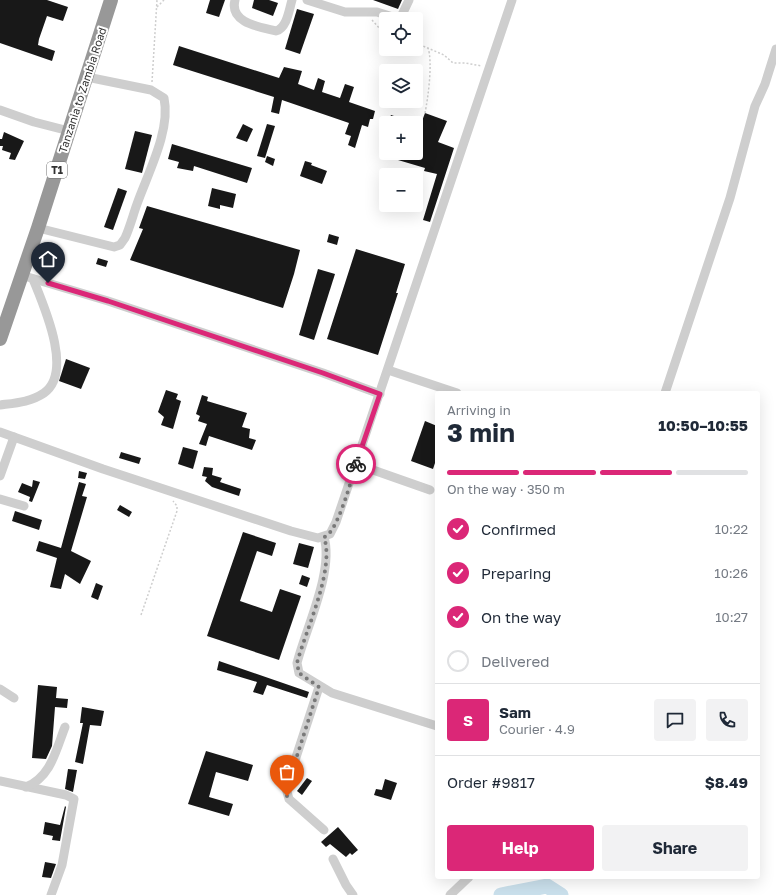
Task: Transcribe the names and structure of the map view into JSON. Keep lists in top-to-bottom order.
{
  "streets": {
    "highway": ["Tanzania to Zambia Road", "T1"]
  },
  "page": {
    "map_buttons": ["+", "−"],
    "heading": ["3 min", "Arriving in", "10:50–10:55"],
    "panel": [
      "Sam",
      "Courier · 4.9",
      "Order #9817",
      "$8.49"
    ],
    "bar": "On the way · 350 m",
    "list": [
      ["Confirmed", "10:22"],
      ["Preparing", "10:26"],
      ["On the way", "10:27"],
      "Delivered"
    ],
    "round": "S",
    "buttons": ["Help", "Share"]
  }
}
